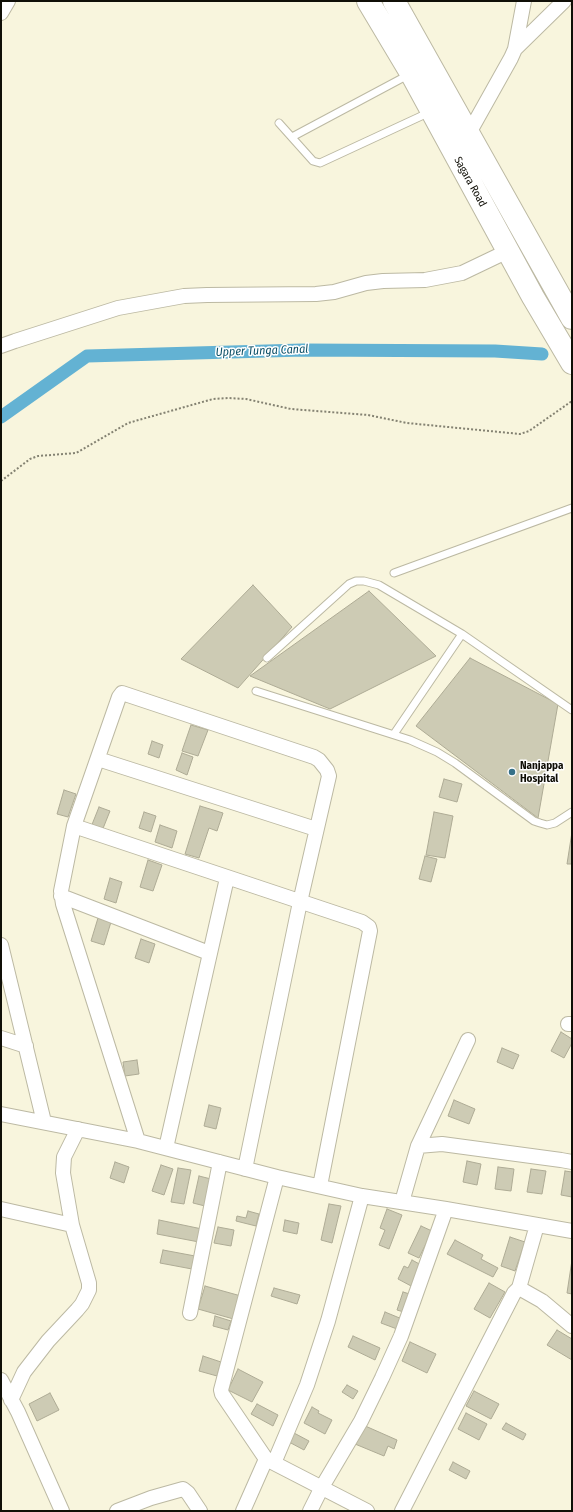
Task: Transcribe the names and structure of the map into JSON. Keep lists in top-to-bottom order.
{
  "streets": {
    "highway": ["Sagara Road"]
  },
  "water": ["Upper Tunga Canal"],
  "places": ["Nanjappa Hospital"]
}
